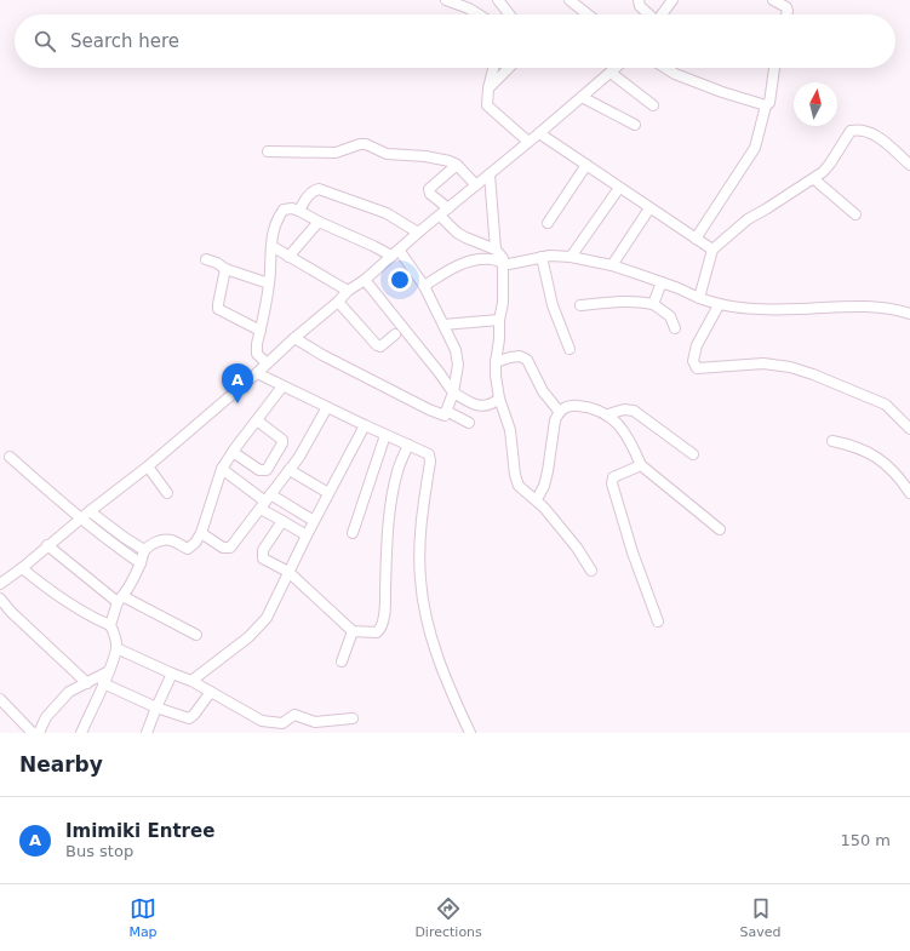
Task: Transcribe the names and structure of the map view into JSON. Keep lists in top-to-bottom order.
{
  "north": "top",
  "page": {
    "search": "Search here",
    "pins": "A",
    "heading": "Nearby",
    "list": [
      {
        "mark": "A",
        "name": "Imimiki Entree",
        "note": "Bus stop",
        "value": "150 m"
      }
    ],
    "nav": ["Map", "Directions", "Saved"]
  }
}
